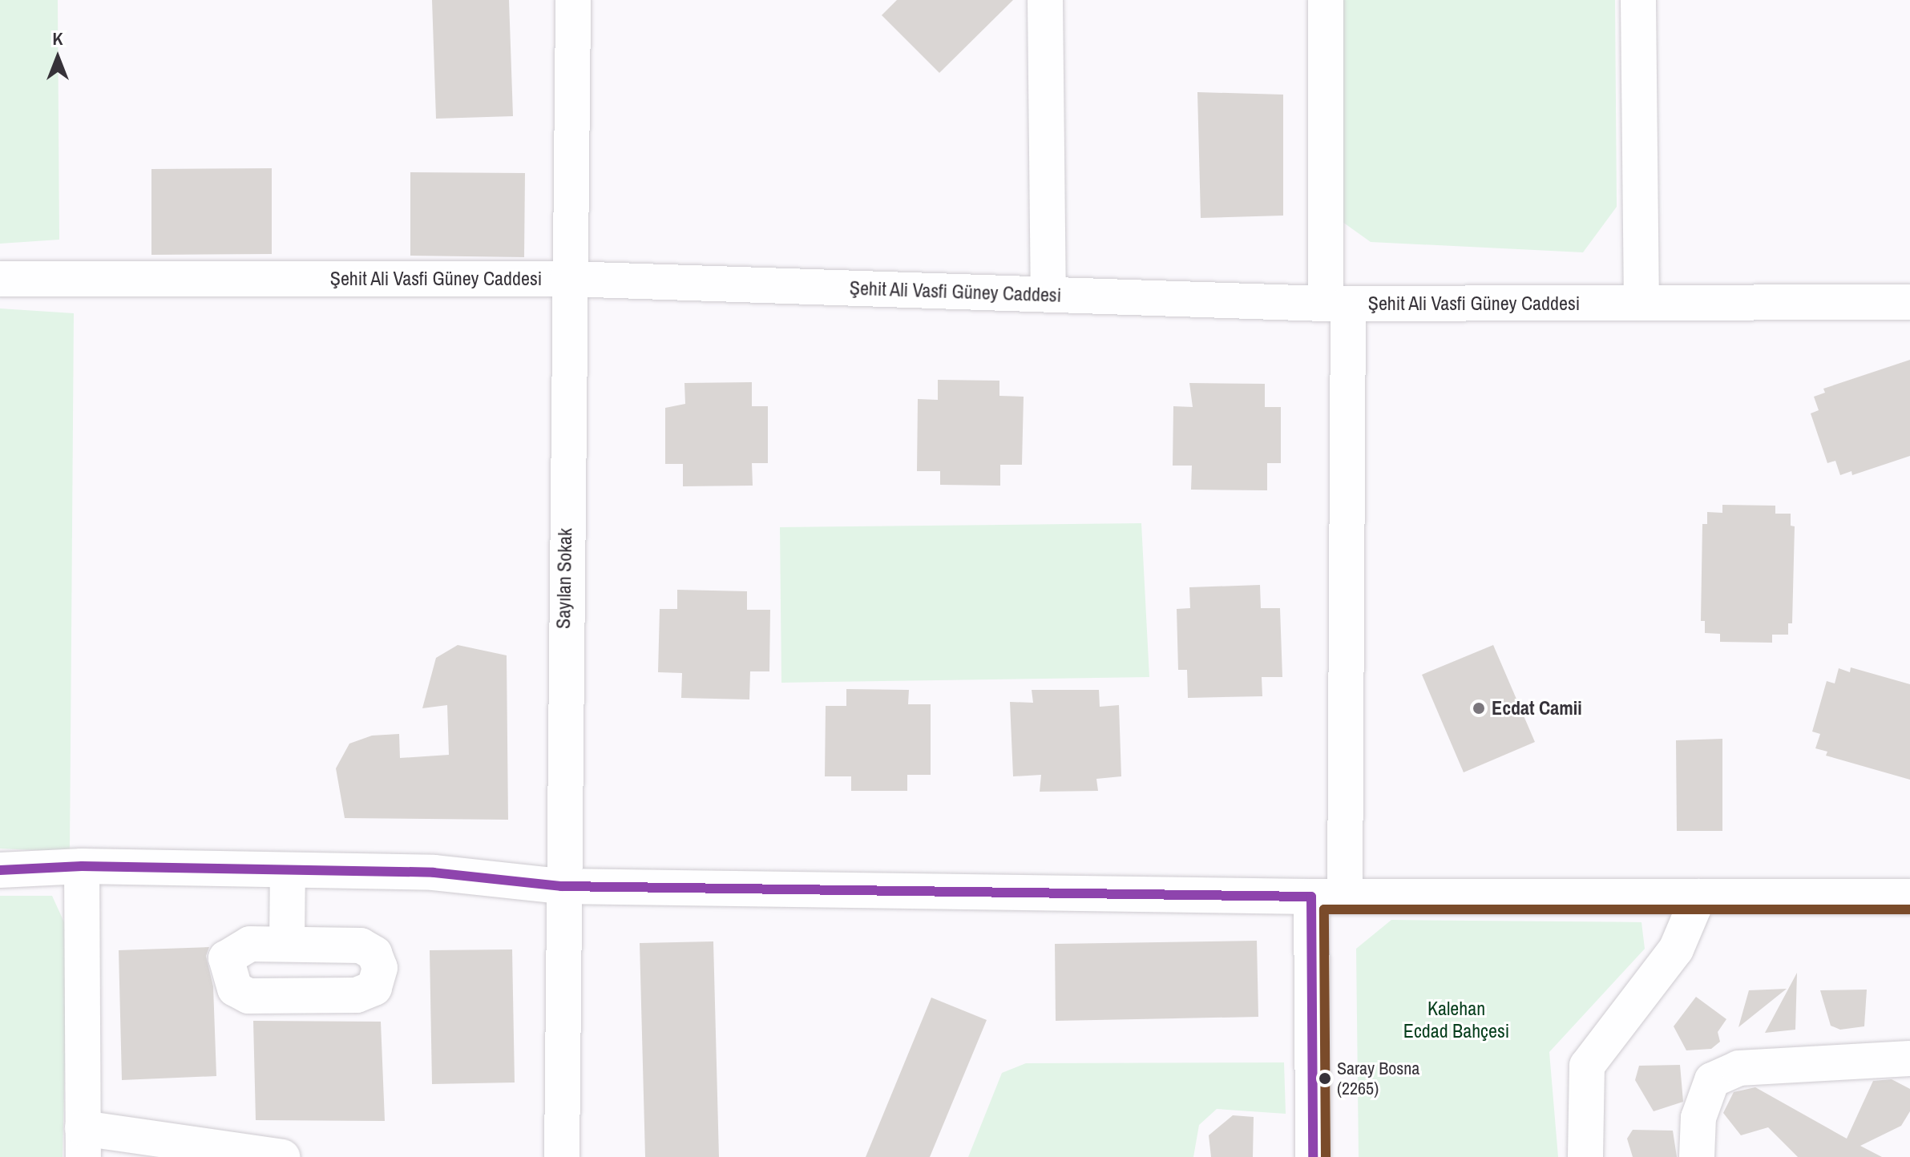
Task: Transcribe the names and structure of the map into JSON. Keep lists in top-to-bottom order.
{
  "streets": {
    "street": ["Şehit Ali Vasfi Güney Caddesi", "Sayılan Sokak"]
  },
  "crossings": [
    ["Şehit Ali Vasfi Güney Caddesi", "Sayılan Sokak"]
  ],
  "parks": ["Kalehan Ecdad Bahçesi"],
  "places": ["Ecdat Camii", "Saray Bosna (2265)"],
  "north": "top"
}
